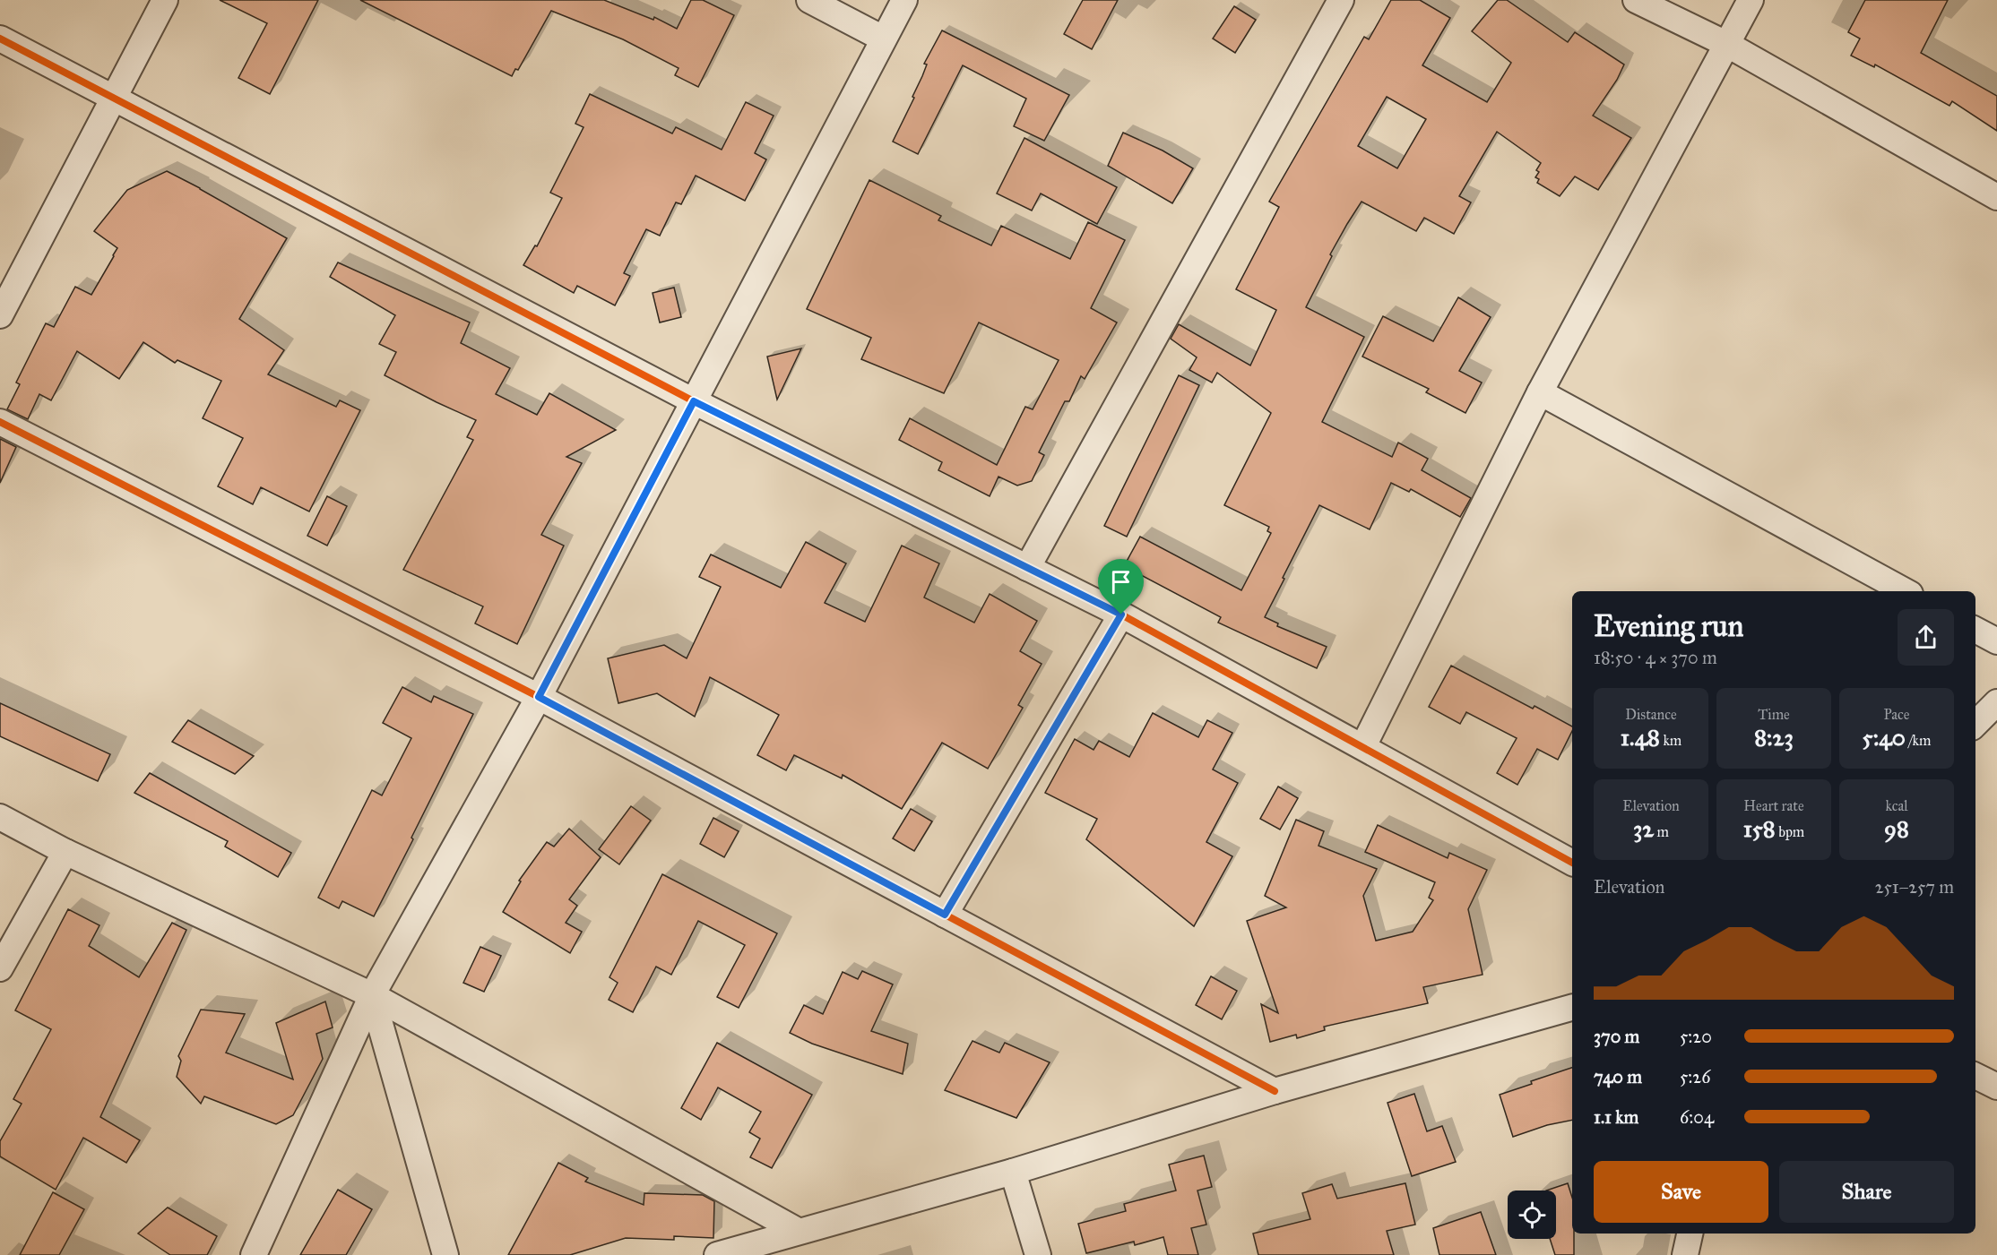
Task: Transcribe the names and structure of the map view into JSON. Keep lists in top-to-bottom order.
{
  "page": {
    "heading": ["Evening run", "18:50 · 4 × 370 m"],
    "stats": [
      ["Distance", "1.48 km"],
      ["Time", "8:23"],
      ["Pace", "5:40 /km"],
      ["Elevation", "32 m"],
      ["Heart rate", "158 bpm"],
      ["kcal", "98"]
    ],
    "chart": ["Elevation", "251–257 m"],
    "list": [
      {
        "name": "370 m",
        "note": "5:20"
      },
      {
        "name": "740 m",
        "note": "5:26"
      },
      {
        "name": "1.1 km",
        "note": "6:04"
      }
    ],
    "buttons": ["Save", "Share"]
  }
}
